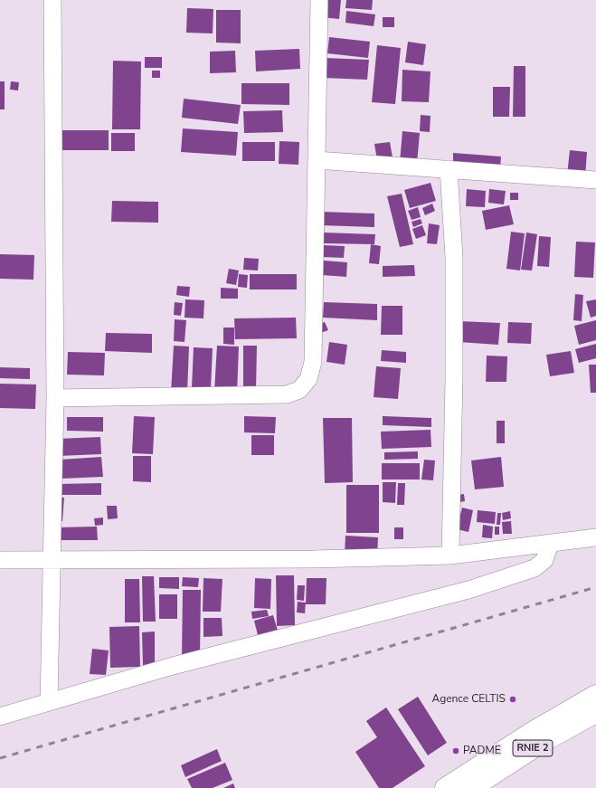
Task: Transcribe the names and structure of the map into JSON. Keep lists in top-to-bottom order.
{
  "streets": {
    "highway": ["RNIE 2"]
  },
  "places": ["Agence CELTIS", "PADME"]
}
